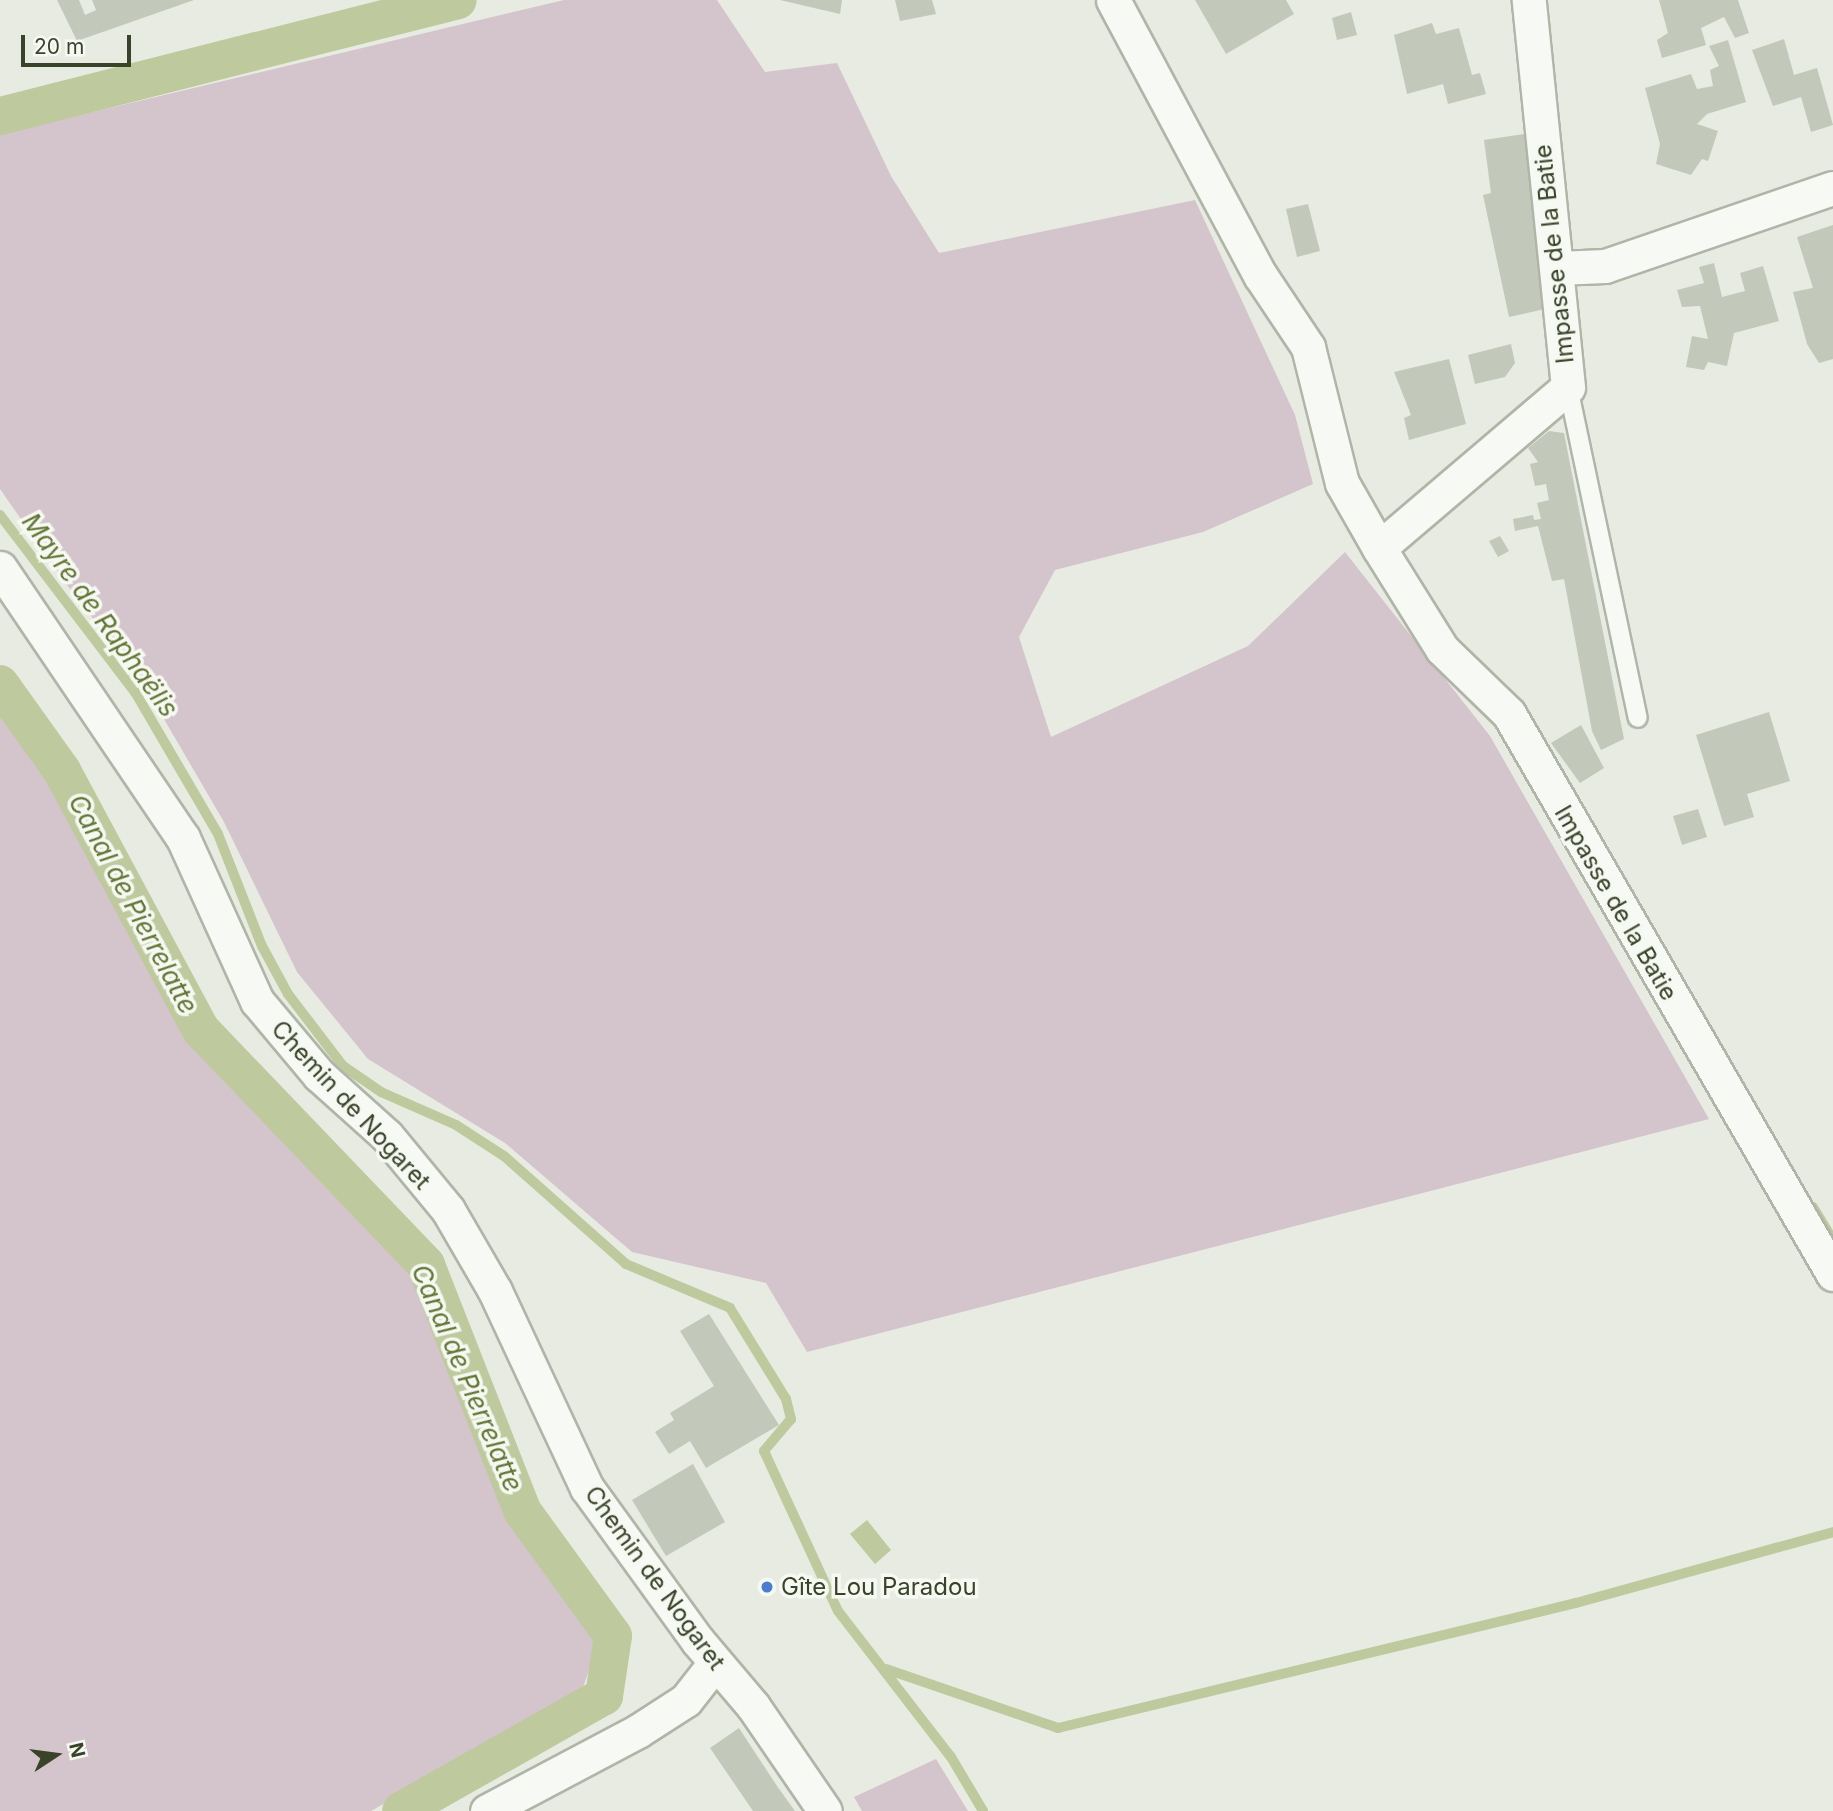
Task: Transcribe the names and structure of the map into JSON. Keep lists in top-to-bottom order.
{
  "streets": {
    "street": ["Impasse de la Batie", "Chemin de Nogaret"]
  },
  "water": ["Mayre de Raphaëlis", "Canal de Pierrelatte"],
  "places": ["Gîte Lou Paradou"],
  "scale_bar": "20 m",
  "north": "right"
}
